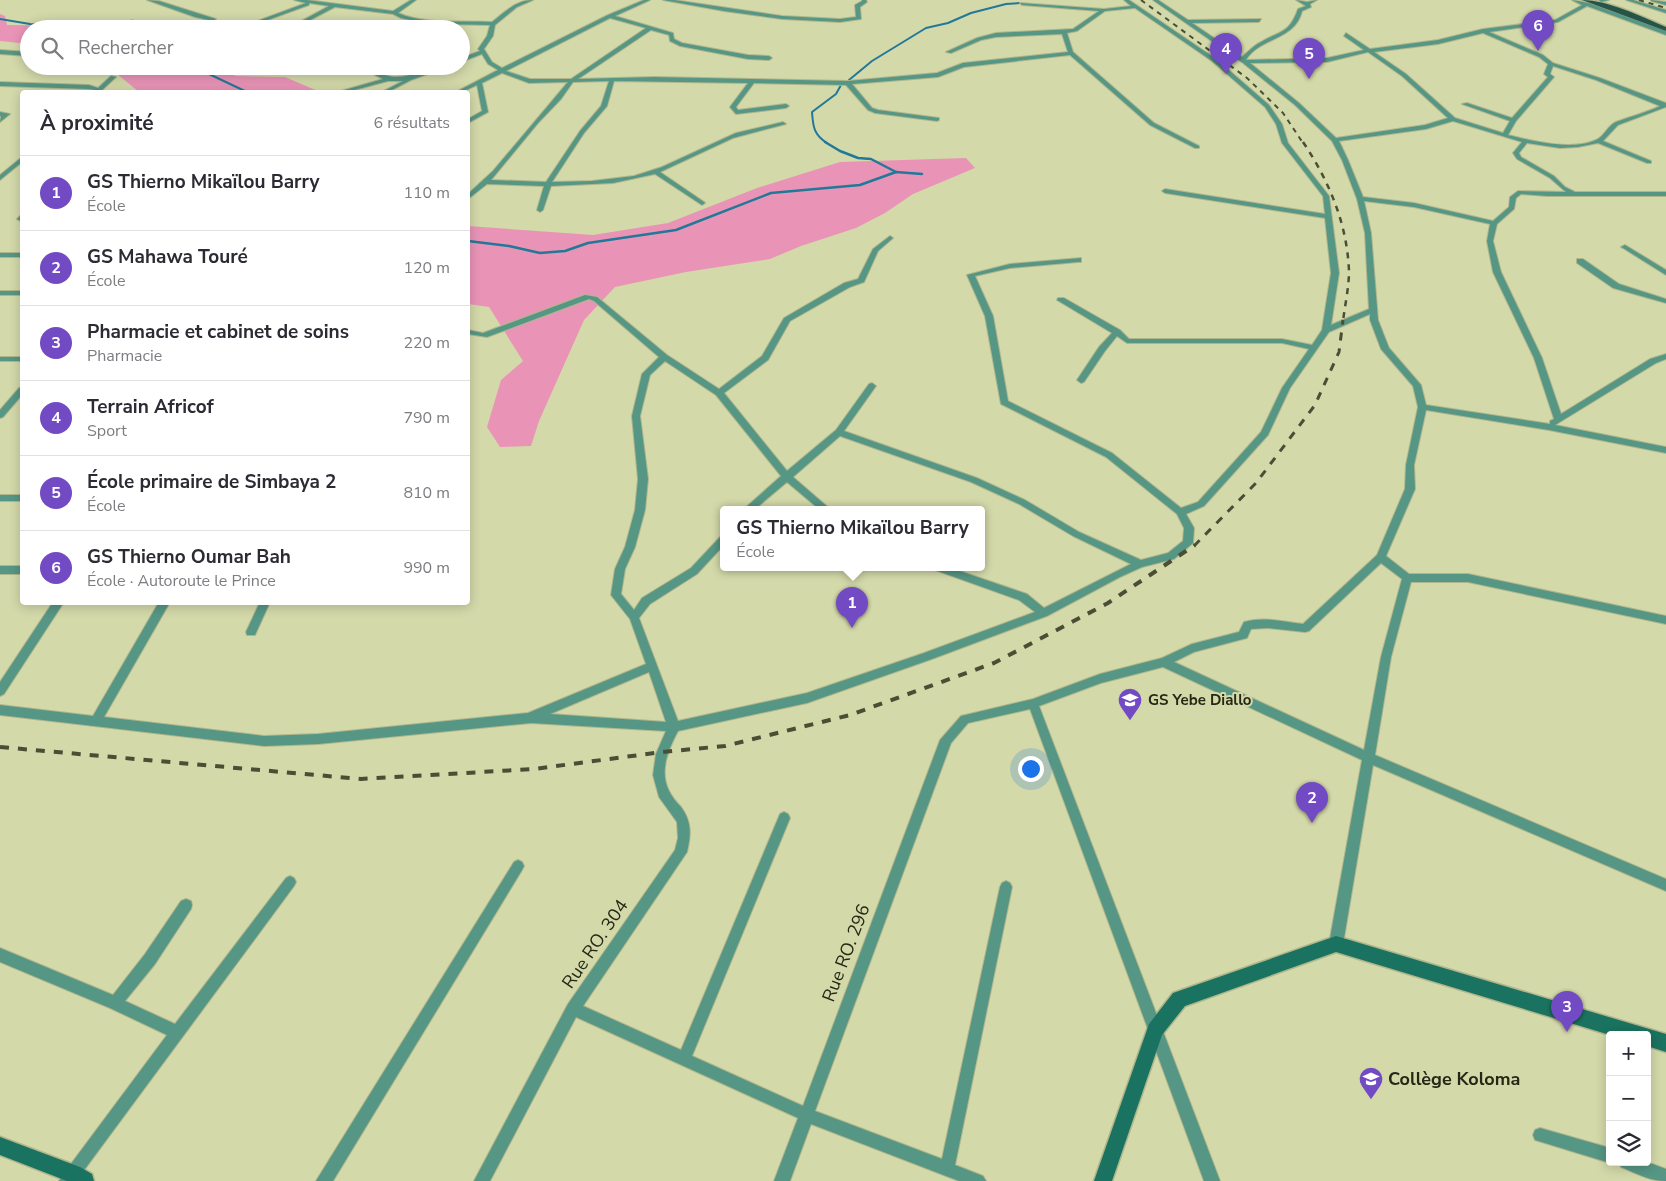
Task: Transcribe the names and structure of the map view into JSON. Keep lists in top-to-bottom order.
{
  "streets": {
    "street": ["Rue RO. 304", "Rue RO. 296"]
  },
  "places": {
    "school or university": ["GS Yebe Diallo", "Collège Koloma"]
  },
  "page": {
    "pins": [
      "6",
      "4",
      "5",
      "1",
      "2",
      "3"
    ],
    "search": "Rechercher",
    "heading": ["À proximité", "6 résultats"],
    "list": [
      {
        "mark": "1",
        "name": "GS Thierno Mikaïlou Barry",
        "note": "École",
        "value": "110 m"
      },
      {
        "mark": "2",
        "name": "GS Mahawa Touré",
        "note": "École",
        "value": "120 m"
      },
      {
        "mark": "3",
        "name": "Pharmacie et cabinet de soins",
        "note": "Pharmacie",
        "value": "220 m"
      },
      {
        "mark": "4",
        "name": "Terrain Africof",
        "note": "Sport",
        "value": "790 m"
      },
      {
        "mark": "5",
        "name": "École primaire de Simbaya 2",
        "note": "École",
        "value": "810 m"
      },
      {
        "mark": "6",
        "name": "GS Thierno Oumar Bah",
        "note": "École · Autoroute le Prince",
        "value": "990 m"
      }
    ],
    "popup": ["GS Thierno Mikaïlou Barry", "École"],
    "map_buttons": ["+", "−"]
  }
}
